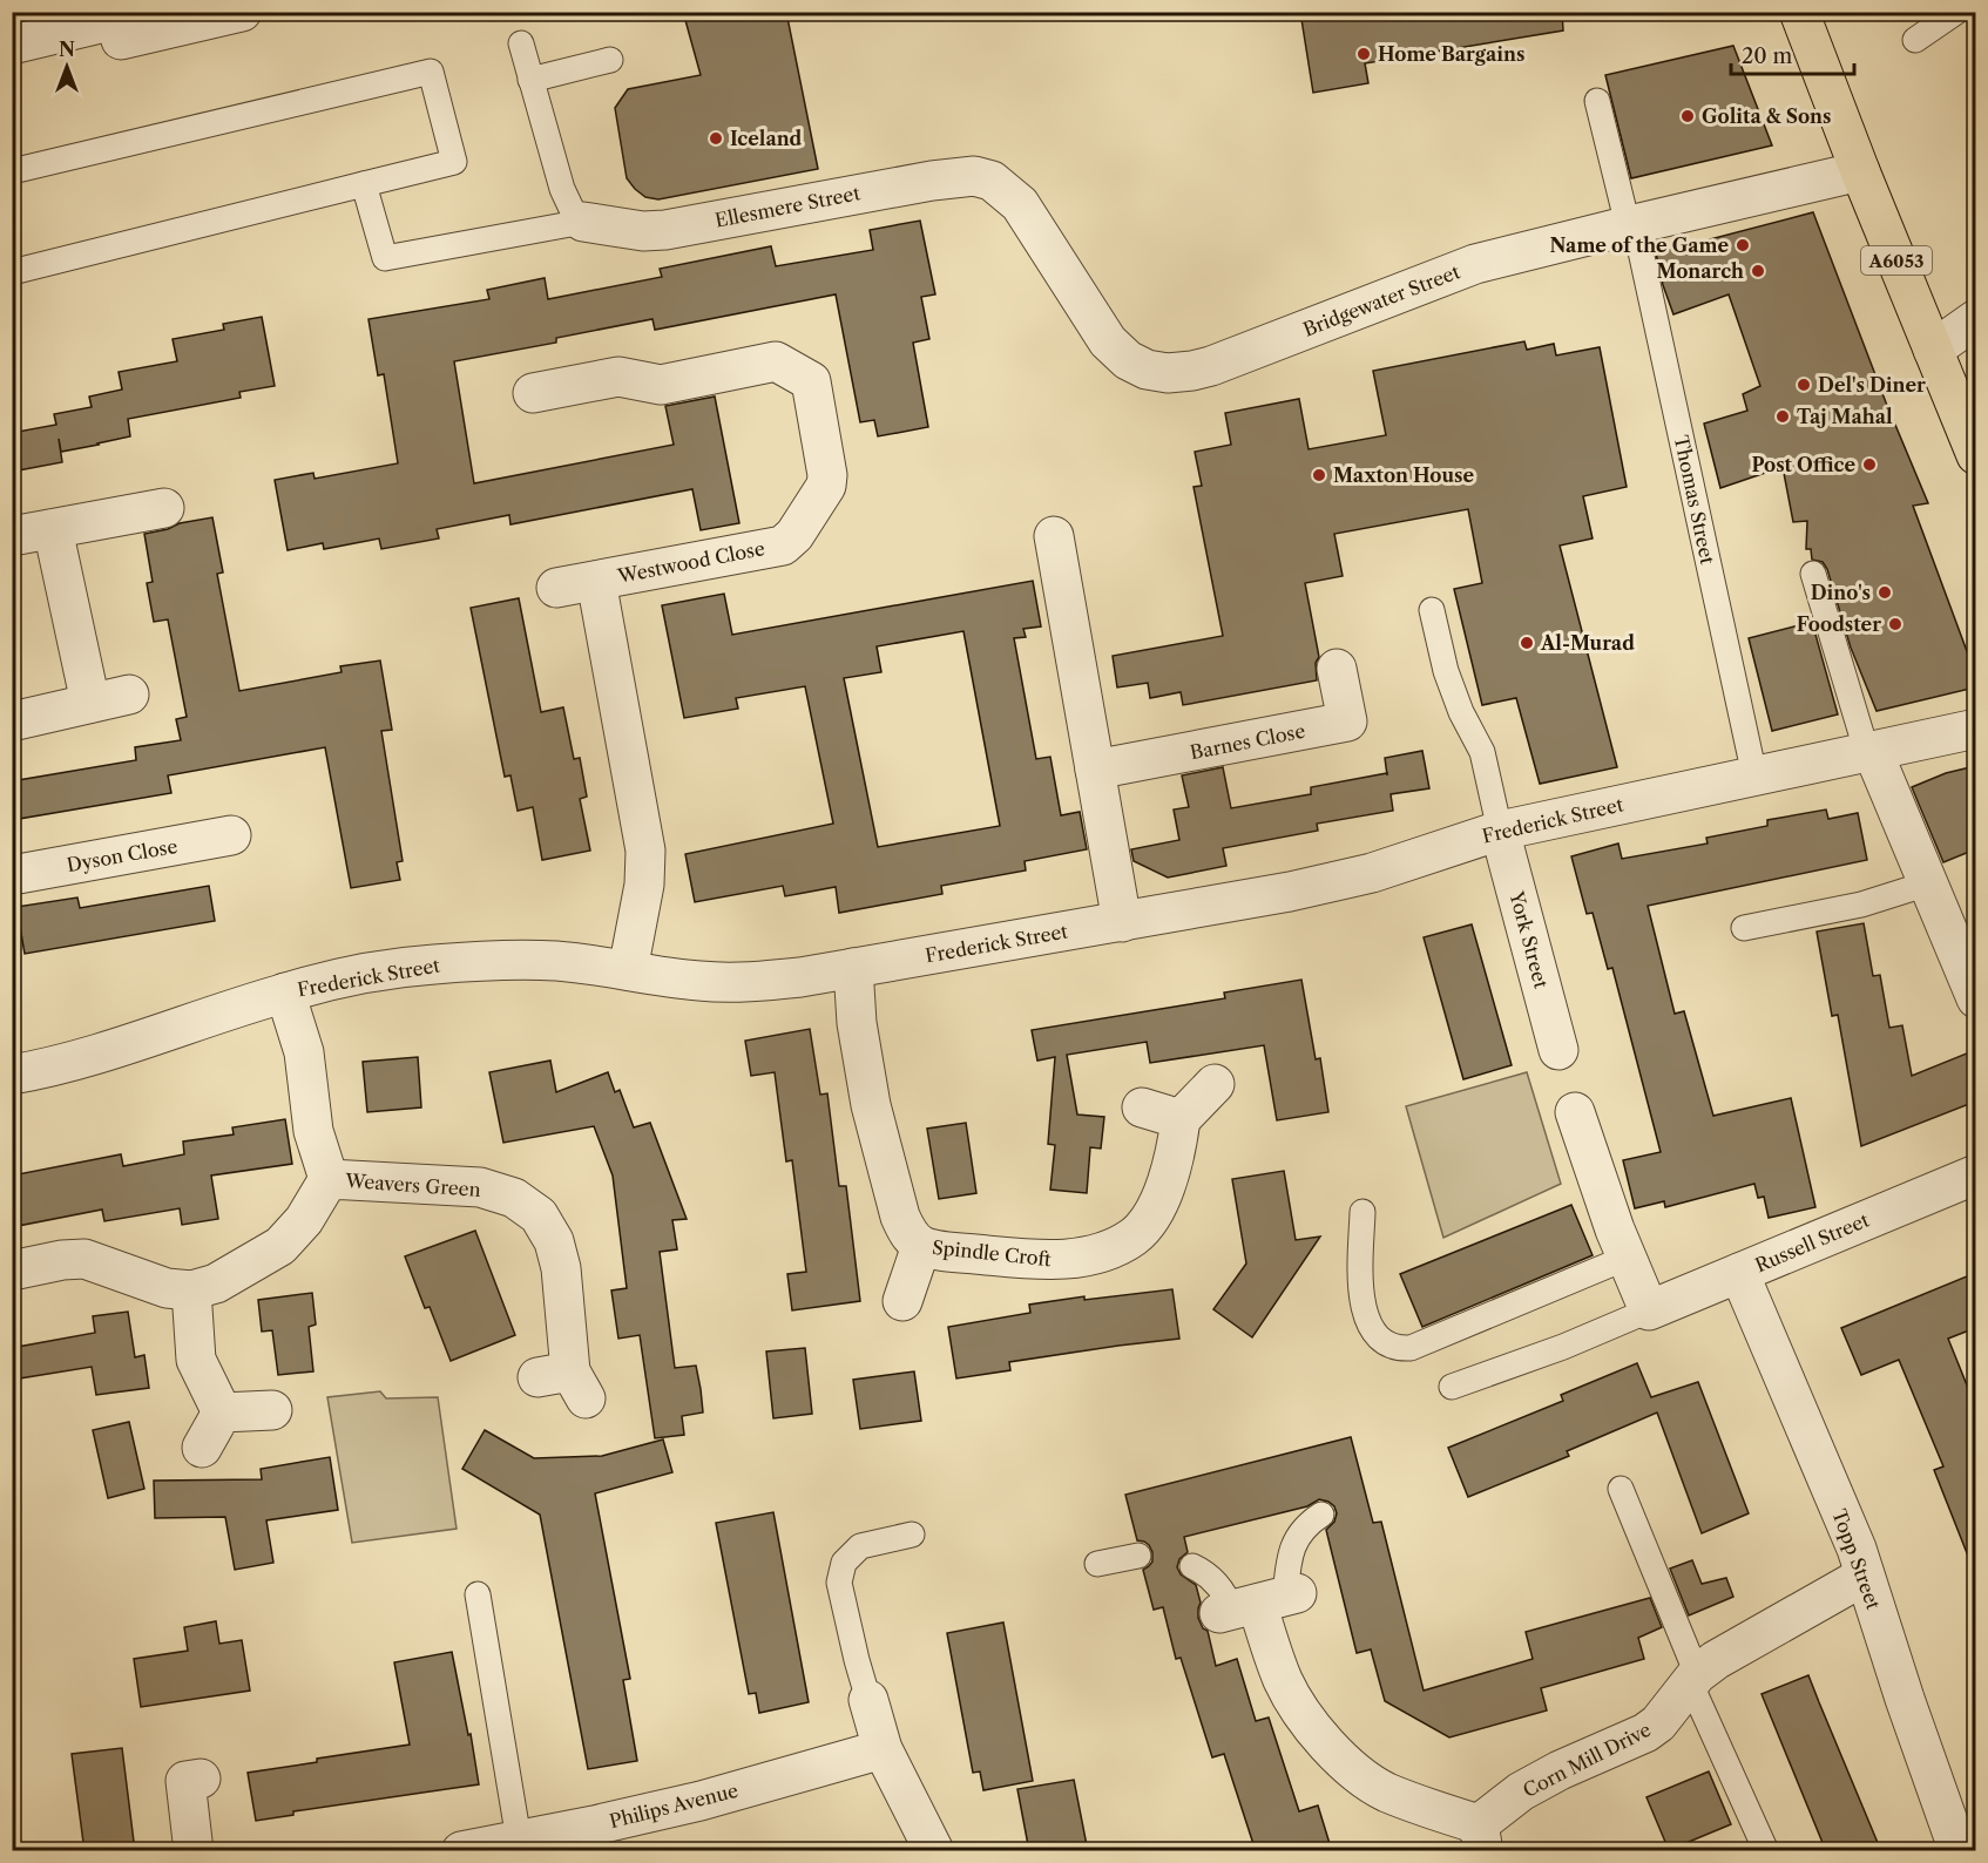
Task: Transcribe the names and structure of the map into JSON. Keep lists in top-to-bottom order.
{
  "streets": {
    "main road": ["A6053"],
    "street": [
      "Ellesmere Street",
      "Bridgewater Street",
      "Westwood Close",
      "Barnes Close",
      "Frederick Street",
      "Dyson Close",
      "York Street",
      "Weavers Green",
      "Russell Street",
      "Spindle Croft",
      "Topp Street",
      "Corn Mill Drive",
      "Philips Avenue"
    ],
    "lane": ["Thomas Street"]
  },
  "crossings": [
    ["Ellesmere Street", "Bridgewater Street"],
    ["A6053", "Bridgewater Street"],
    ["Bridgewater Street", "Thomas Street"],
    ["Thomas Street", "Frederick Street"],
    ["Westwood Close", "Frederick Street"],
    ["Frederick Street", "York Street"],
    ["Frederick Street", "Weavers Green"],
    ["Frederick Street", "Spindle Croft"],
    ["Russell Street", "Topp Street"],
    ["Topp Street", "Corn Mill Drive"]
  ],
  "places": [
    "Home Bargains",
    "Golita & Sons",
    "Iceland",
    "Name of the Game",
    "Monarch",
    "Del's Diner",
    "Taj Mahal",
    "Post Office",
    "Maxton House",
    "Dino's",
    "Foodster",
    "Al-Murad"
  ],
  "scale_bar": "20 m",
  "north": "top"
}
